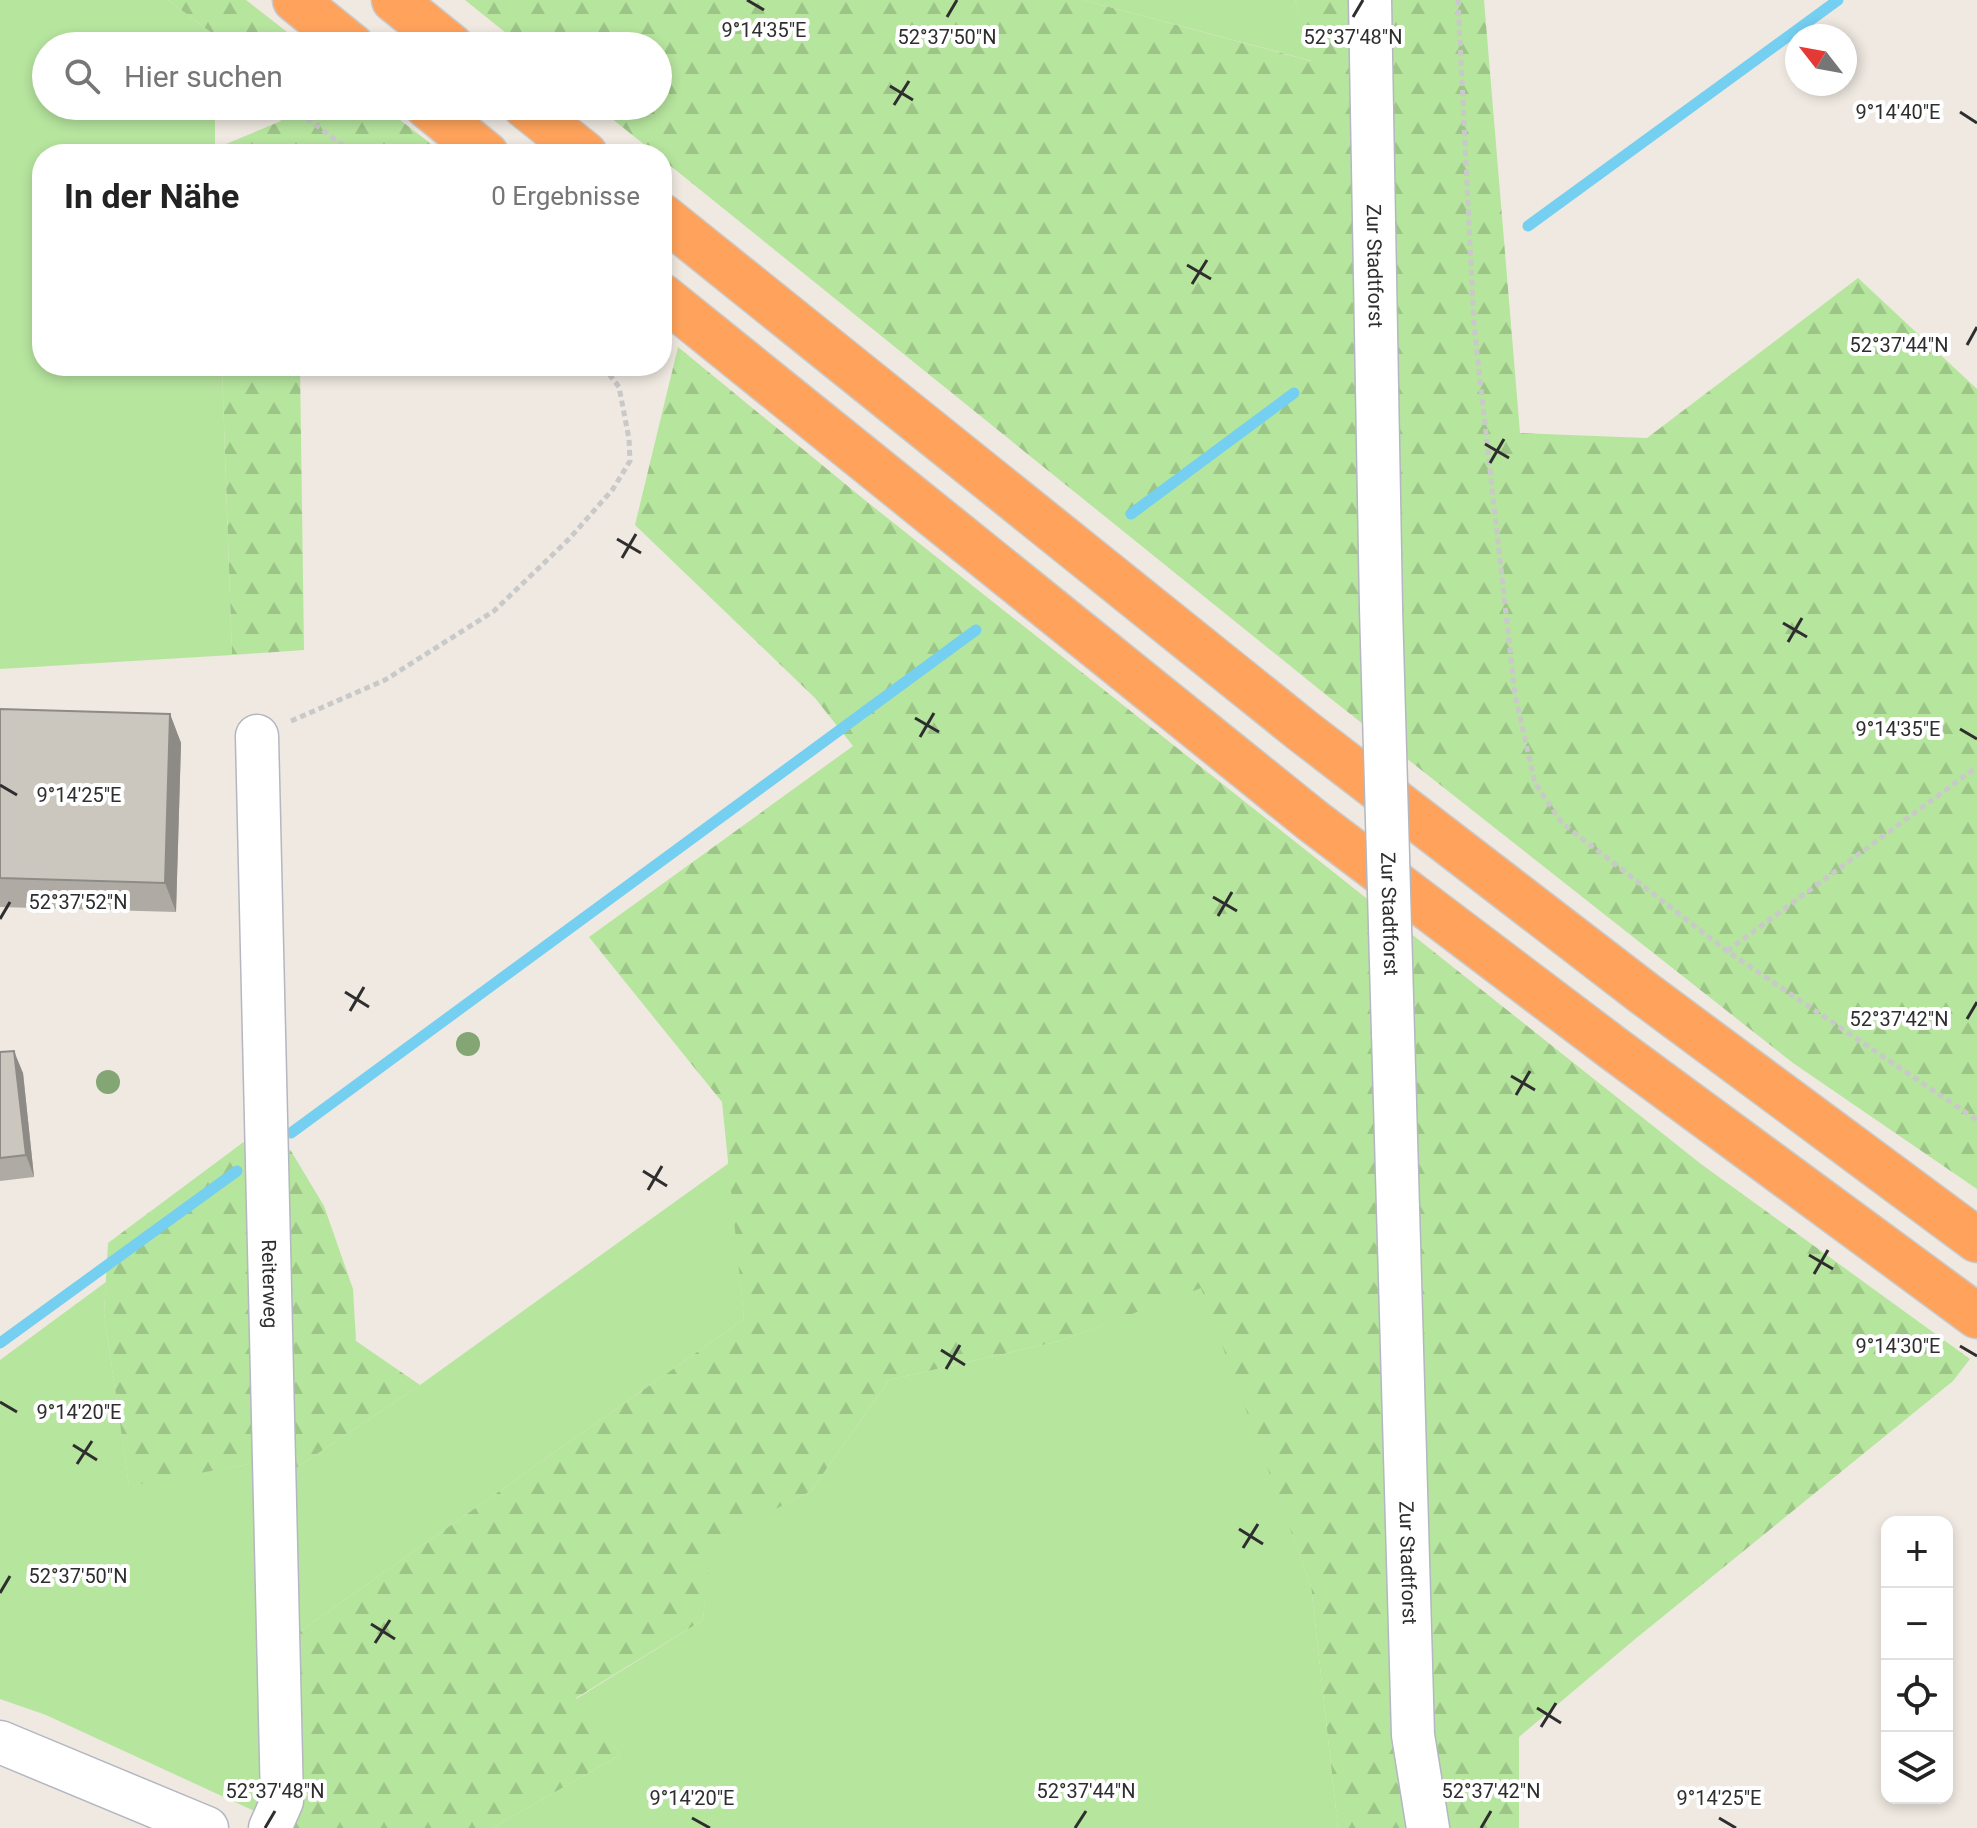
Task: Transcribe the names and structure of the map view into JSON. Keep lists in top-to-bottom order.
{
  "streets": {
    "street": ["Zur Stadtforst", "Reiterweg"]
  },
  "north": "top left",
  "page": {
    "search": "Hier suchen",
    "heading": ["In der Nähe", "0 Ergebnisse"],
    "map_buttons": ["+", "−"]
  },
  "coordinates": [
    "9°14'35\"E",
    "52°37'50\"N",
    "52°37'48\"N",
    "9°14'40\"E",
    "52°37'44\"N",
    "9°14'25\"E",
    "52°37'52\"N",
    "52°37'42\"N",
    "9°14'30\"E",
    "9°14'20\"E"
  ]
}
